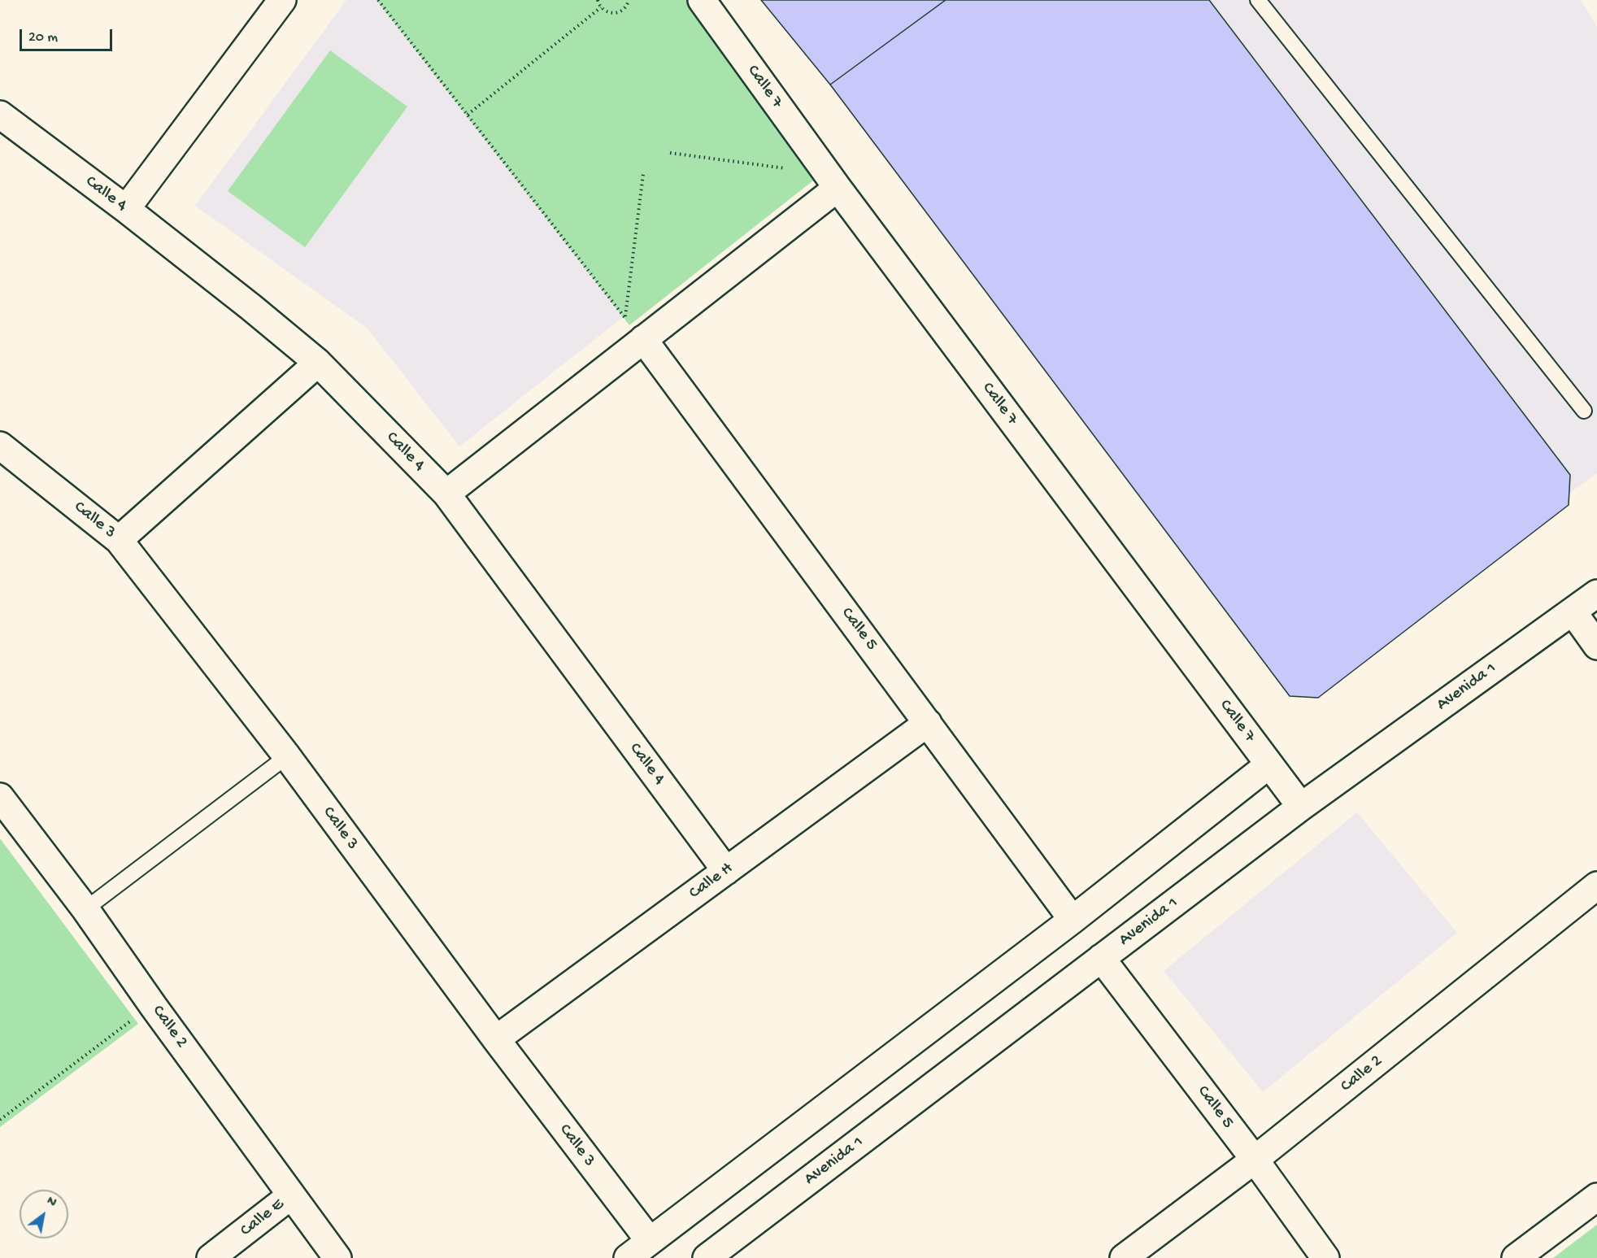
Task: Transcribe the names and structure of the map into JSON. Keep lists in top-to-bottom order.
{
  "streets": {
    "street": [
      "Calle 7",
      "Calle 4",
      "Calle 3",
      "Calle 5",
      "Avenida 1",
      "Calle H",
      "Calle 2",
      "Calle E"
    ]
  },
  "crossings": [
    ["Calle 7", "Avenida 1"],
    ["Calle 4", "Calle H"],
    ["Calle 3", "Calle H"],
    ["Calle 5", "Avenida 1"],
    ["Calle 5", "Calle H"],
    ["Calle 5", "Calle 2"],
    ["Calle 2", "Calle E"]
  ],
  "scale_bar": "20 m",
  "north": "top right"
}
